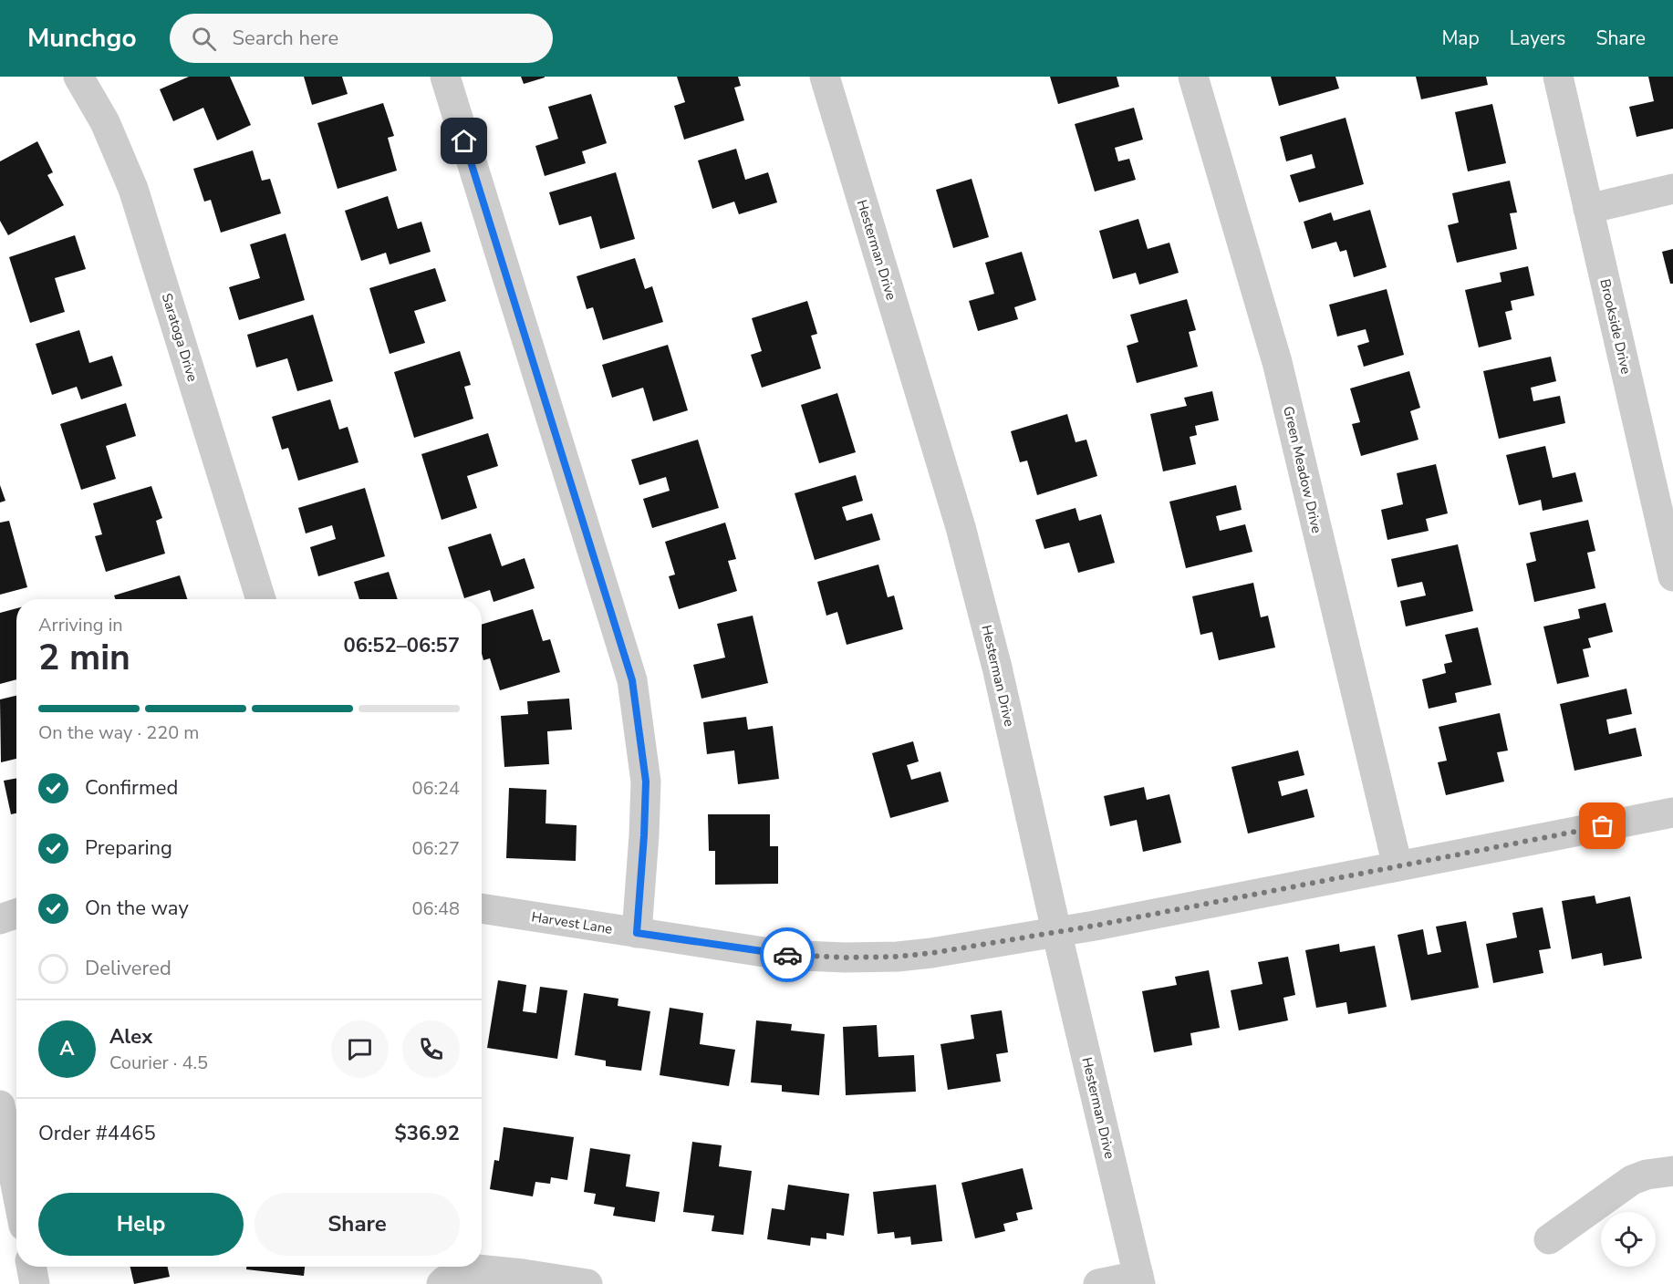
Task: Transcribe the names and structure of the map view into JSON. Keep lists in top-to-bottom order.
{
  "streets": {
    "street": [
      "Hesterman Drive",
      "Brookside Drive",
      "Saratoga Drive",
      "Green Meadow Drive",
      "Harvest Lane"
    ]
  },
  "crossings": [
    ["Hesterman Drive", "Harvest Lane"],
    ["Green Meadow Drive", "Harvest Lane"]
  ],
  "page": {
    "header": "Munchgo",
    "search": "Search here",
    "nav": ["Map", "Layers", "Share"],
    "heading": ["2 min", "Arriving in", "06:52–06:57"],
    "panel": [
      "Alex",
      "Courier · 4.5",
      "Order #4465",
      "$36.92"
    ],
    "bar": "On the way · 220 m",
    "list": [
      ["Confirmed", "06:24"],
      ["Preparing", "06:27"],
      ["On the way", "06:48"],
      "Delivered"
    ],
    "round": "A",
    "buttons": ["Help", "Share"]
  }
}
